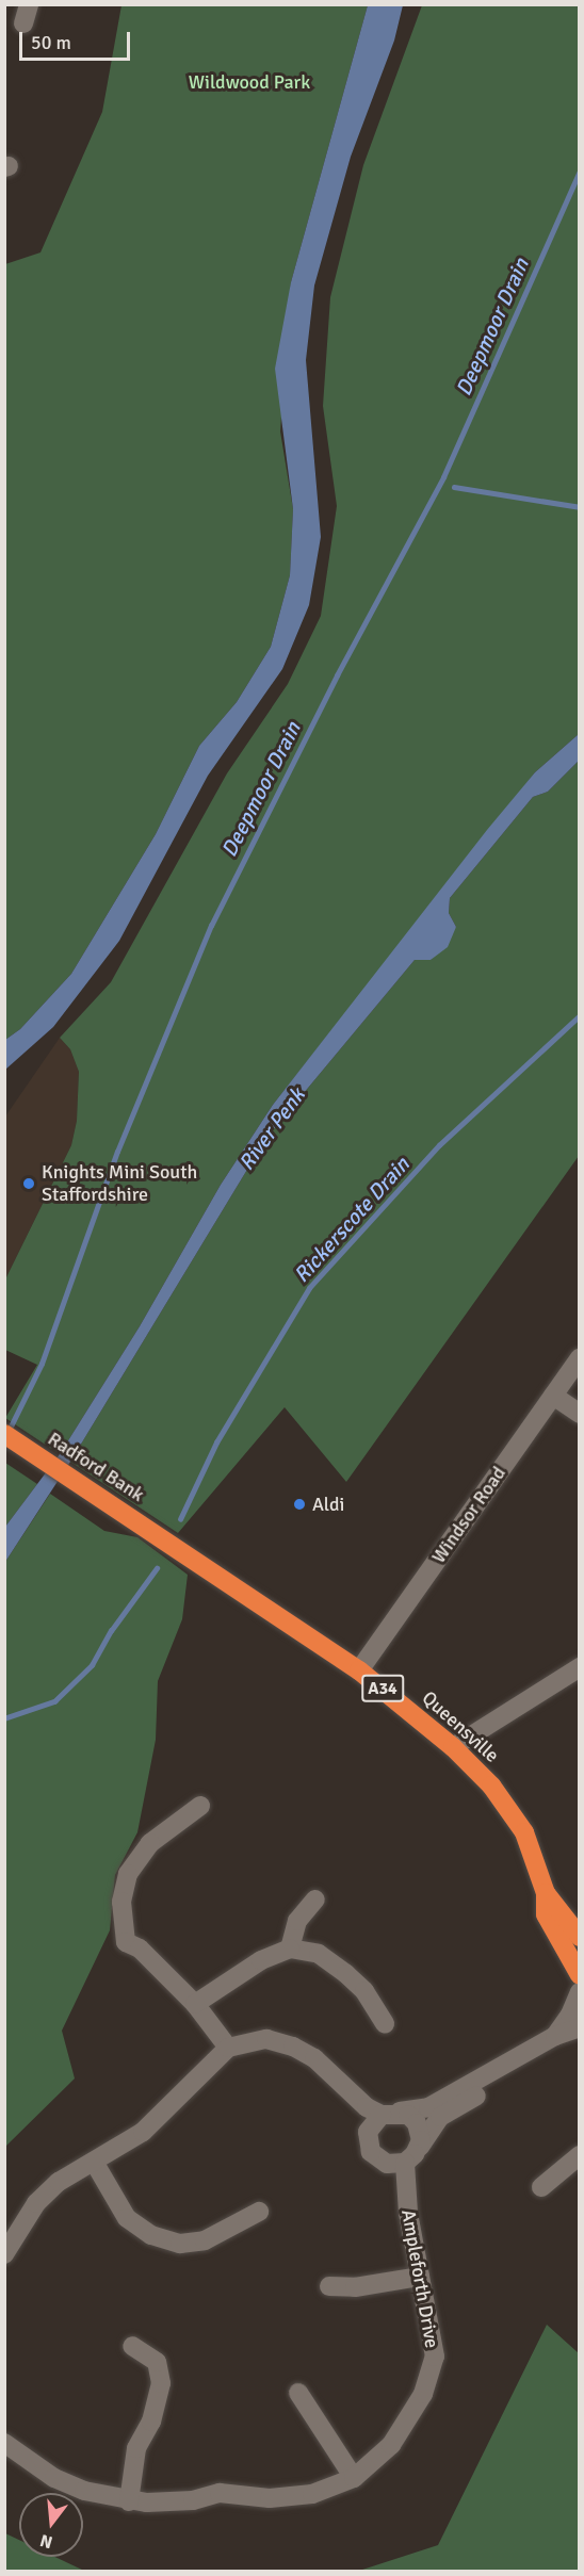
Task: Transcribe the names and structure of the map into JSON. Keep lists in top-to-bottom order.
{
  "streets": {
    "highway": ["Radford Bank", "A34", "Queensville"],
    "street": ["Windsor Road", "Ampleforth Drive"]
  },
  "crossings": [
    ["Radford Bank", "Queensville"],
    ["Windsor Road", "Queensville"],
    ["A34", "Queensville"]
  ],
  "water": ["Deepmoor Drain", "River Penk", "Rickerscote Drain"],
  "parks": ["Wildwood Park"],
  "places": ["Knights Mini South Staffordshire", "Aldi"],
  "scale_bar": "50 m",
  "north": "bottom"
}
